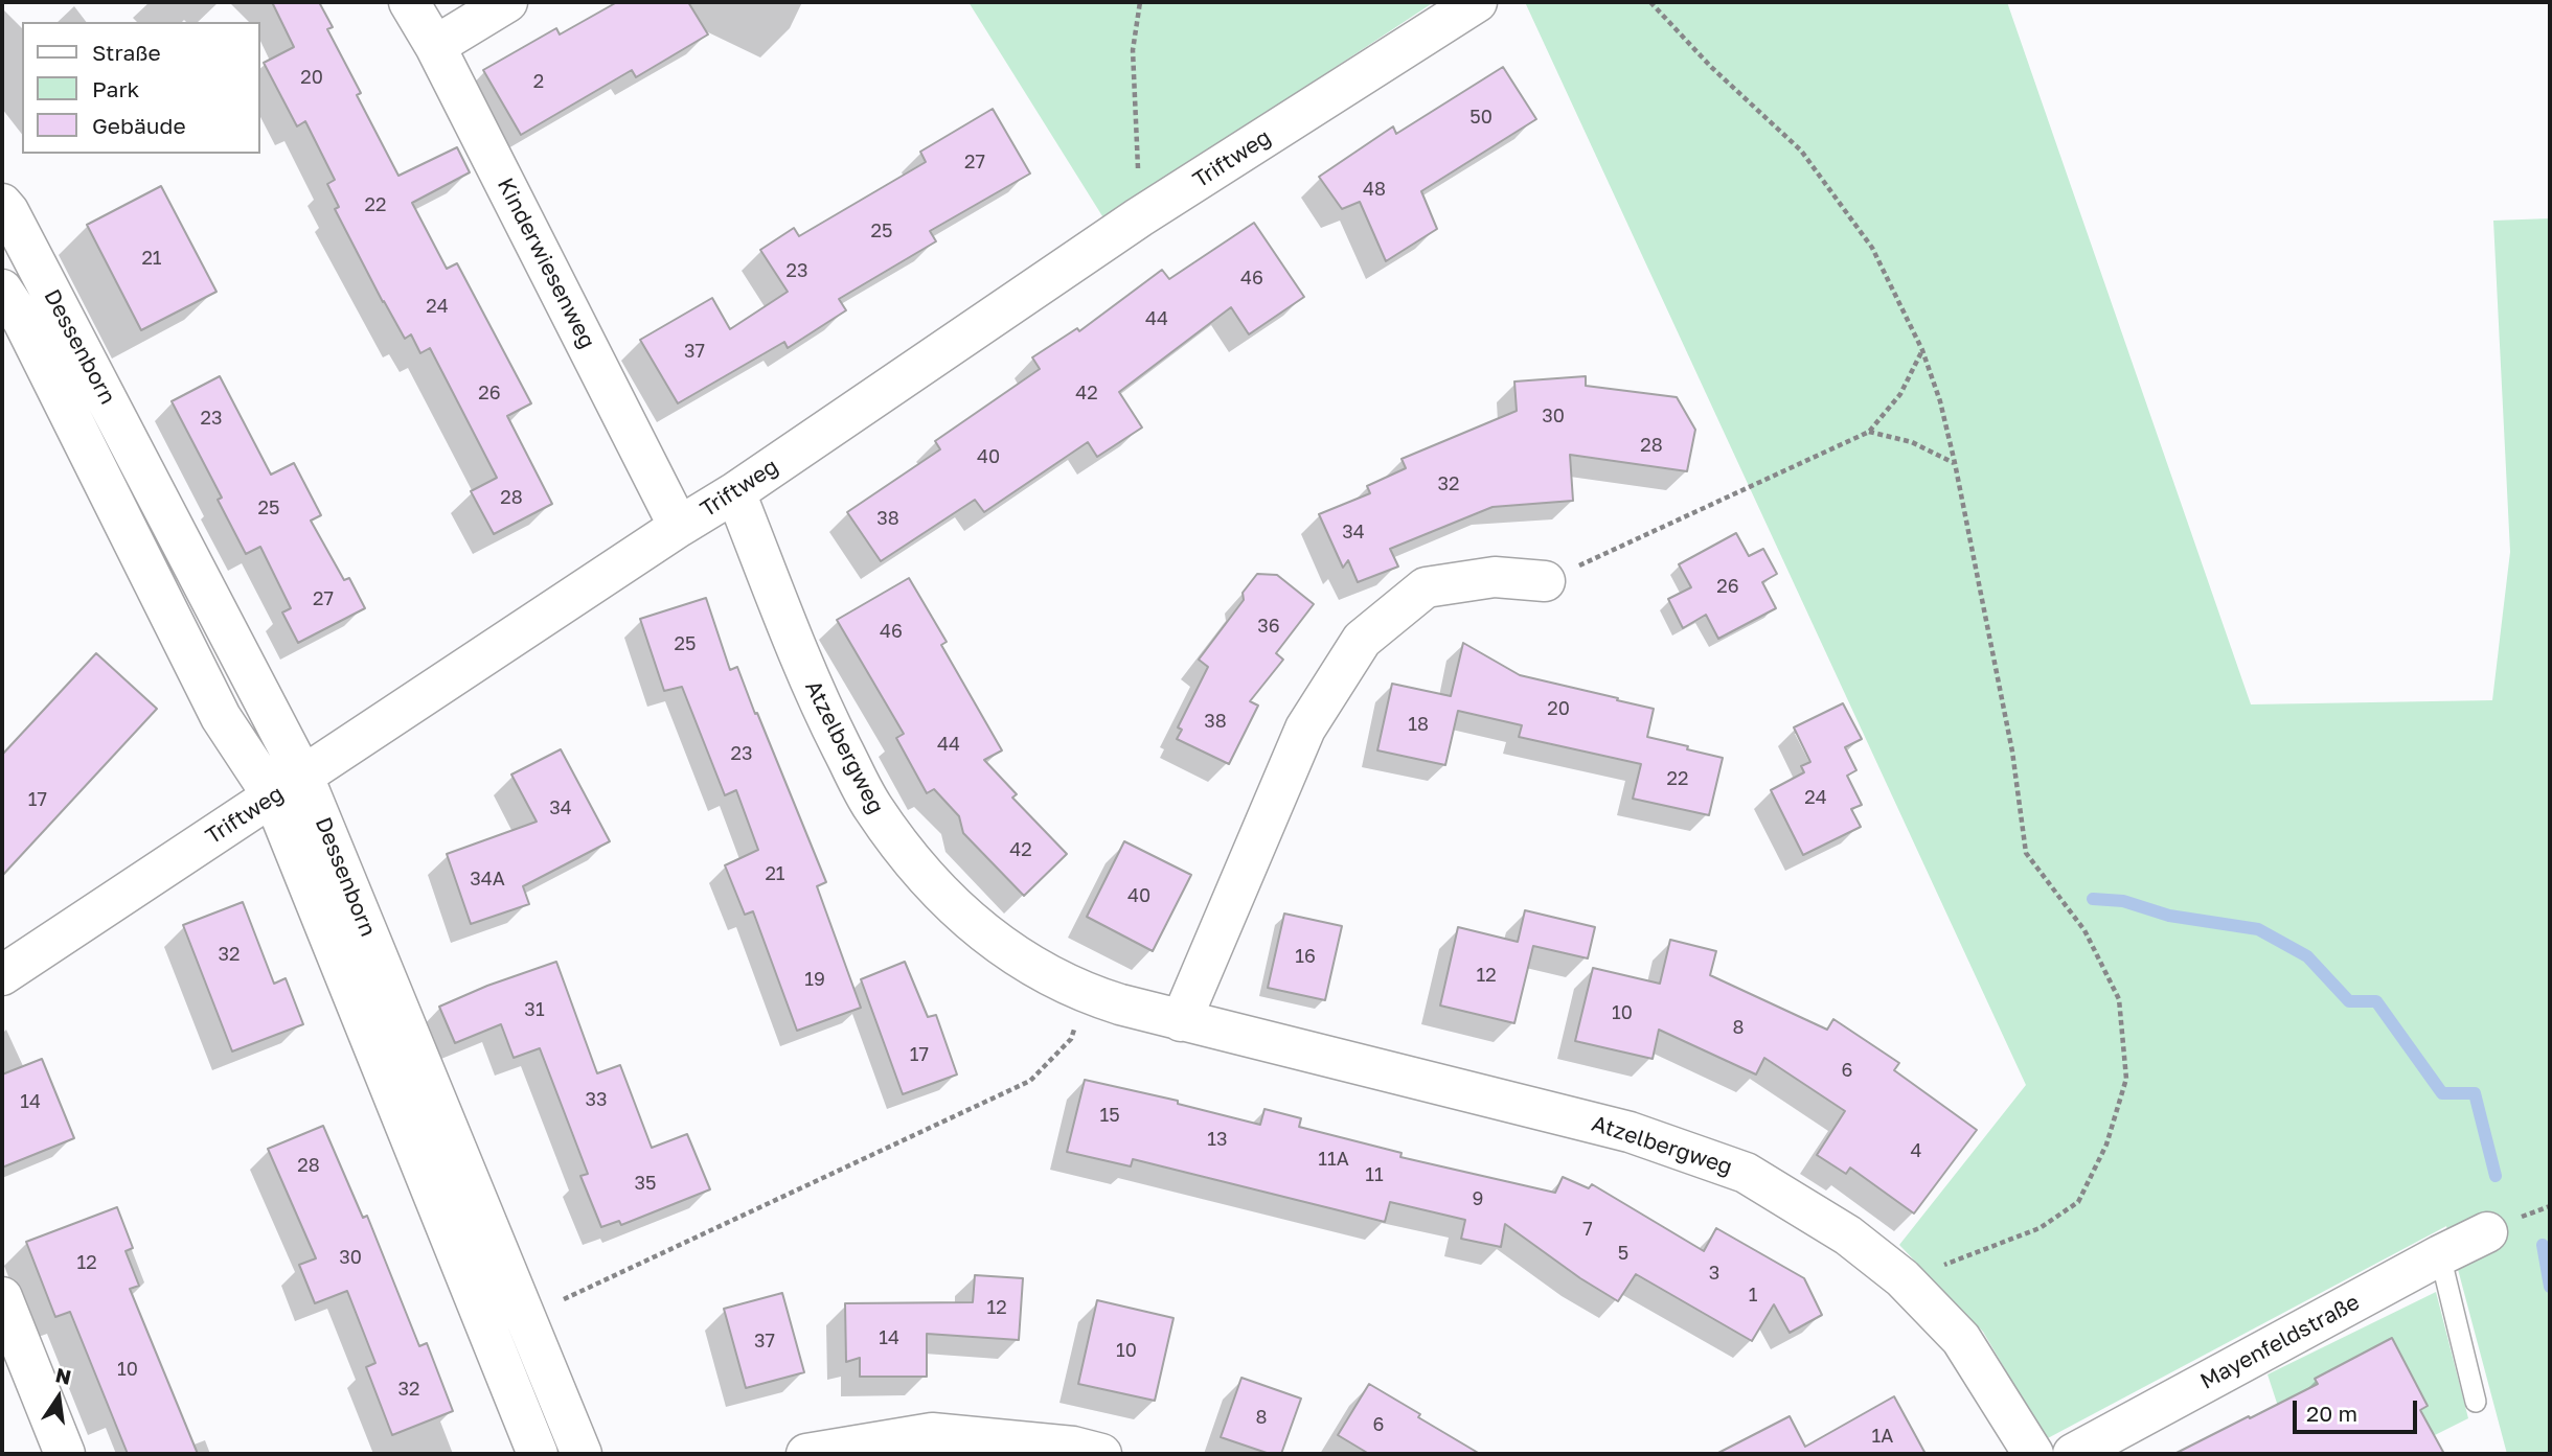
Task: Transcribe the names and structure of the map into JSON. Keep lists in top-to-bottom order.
{
  "streets": {
    "street": [
      "Triftweg",
      "Kinderwiesenweg",
      "Dessenborn",
      "Atzelbergweg",
      "Mayenfeldstraße"
    ]
  },
  "crossings": [
    ["Triftweg", "Kinderwiesenweg"],
    ["Triftweg", "Dessenborn"],
    ["Triftweg", "Atzelbergweg"]
  ],
  "house_numbers": [
    "20",
    "2",
    "50",
    "27",
    "48",
    "22",
    "25",
    "21",
    "23",
    "46",
    "24",
    "44",
    "37",
    "26",
    "42",
    "30",
    "23",
    "28",
    "40",
    "32",
    "28",
    "25",
    "38",
    "34",
    "26",
    "27",
    "36",
    "46",
    "25",
    "20",
    "38",
    "18",
    "44",
    "23",
    "22",
    "24",
    "17",
    "34",
    "42",
    "21",
    "34A",
    "40",
    "32",
    "16",
    "12",
    "19",
    "31",
    "10",
    "8",
    "17",
    "6",
    "33",
    "14",
    "15",
    "13",
    "4",
    "11A",
    "28",
    "11",
    "35",
    "9",
    "7",
    "5",
    "30",
    "12",
    "3",
    "1",
    "12",
    "14",
    "37",
    "10",
    "10",
    "32",
    "8",
    "6",
    "1A"
  ],
  "legend": ["Straße", "Park", "Gebäude"],
  "scale_bar": "20 m",
  "north": "top"
}
